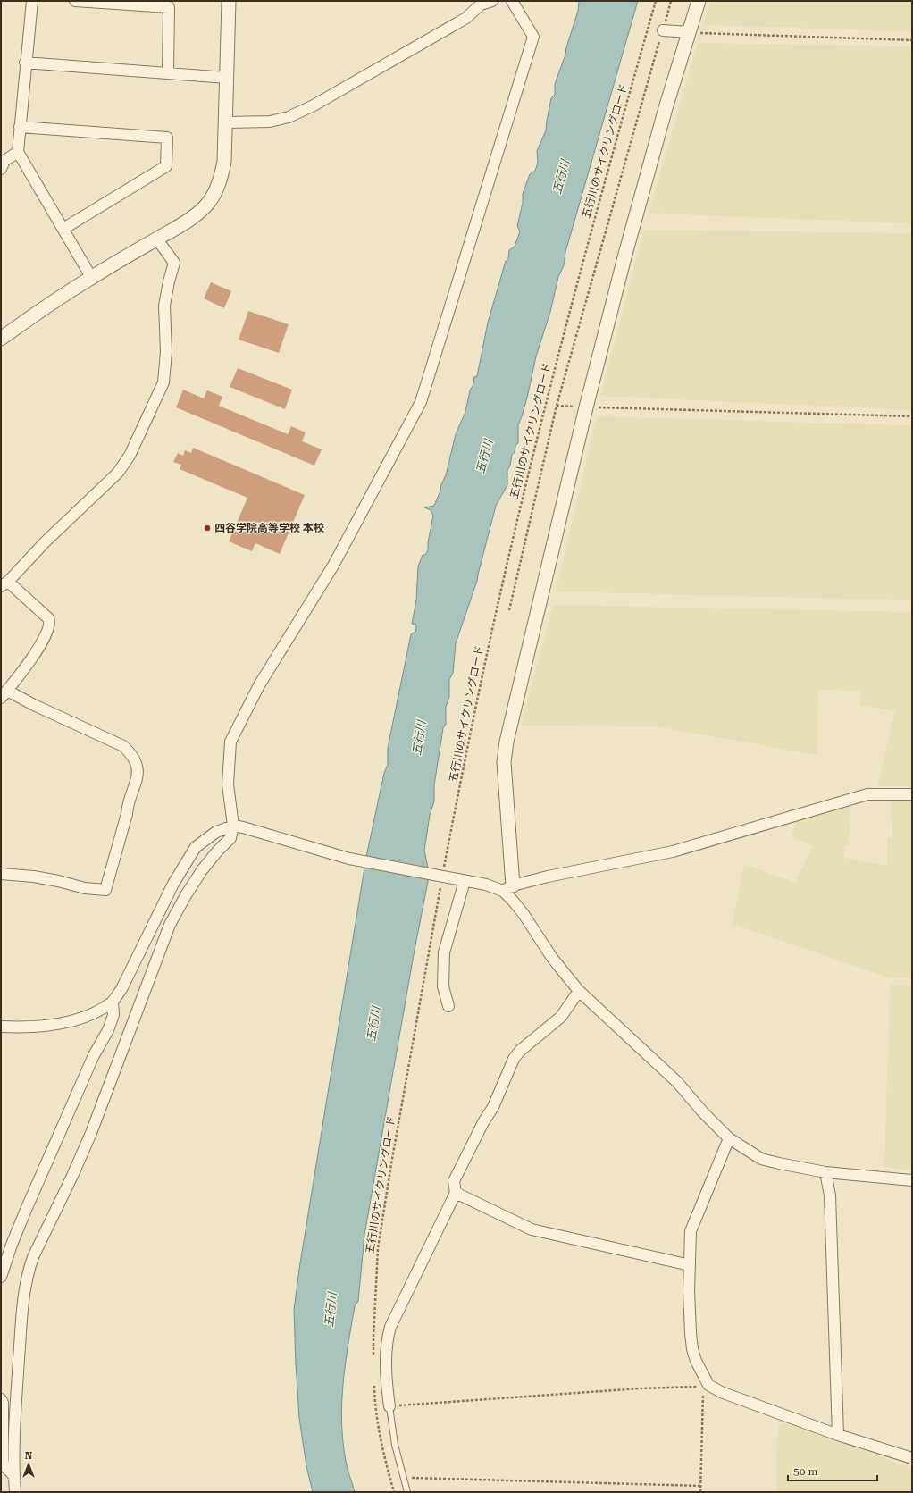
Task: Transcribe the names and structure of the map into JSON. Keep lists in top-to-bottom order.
{
  "streets": {
    "path": ["五行川のサイクリングロード"]
  },
  "water": ["五行川"],
  "places": ["四谷学院高等学校 本校"],
  "scale_bar": "50 m",
  "north": "top"
}
